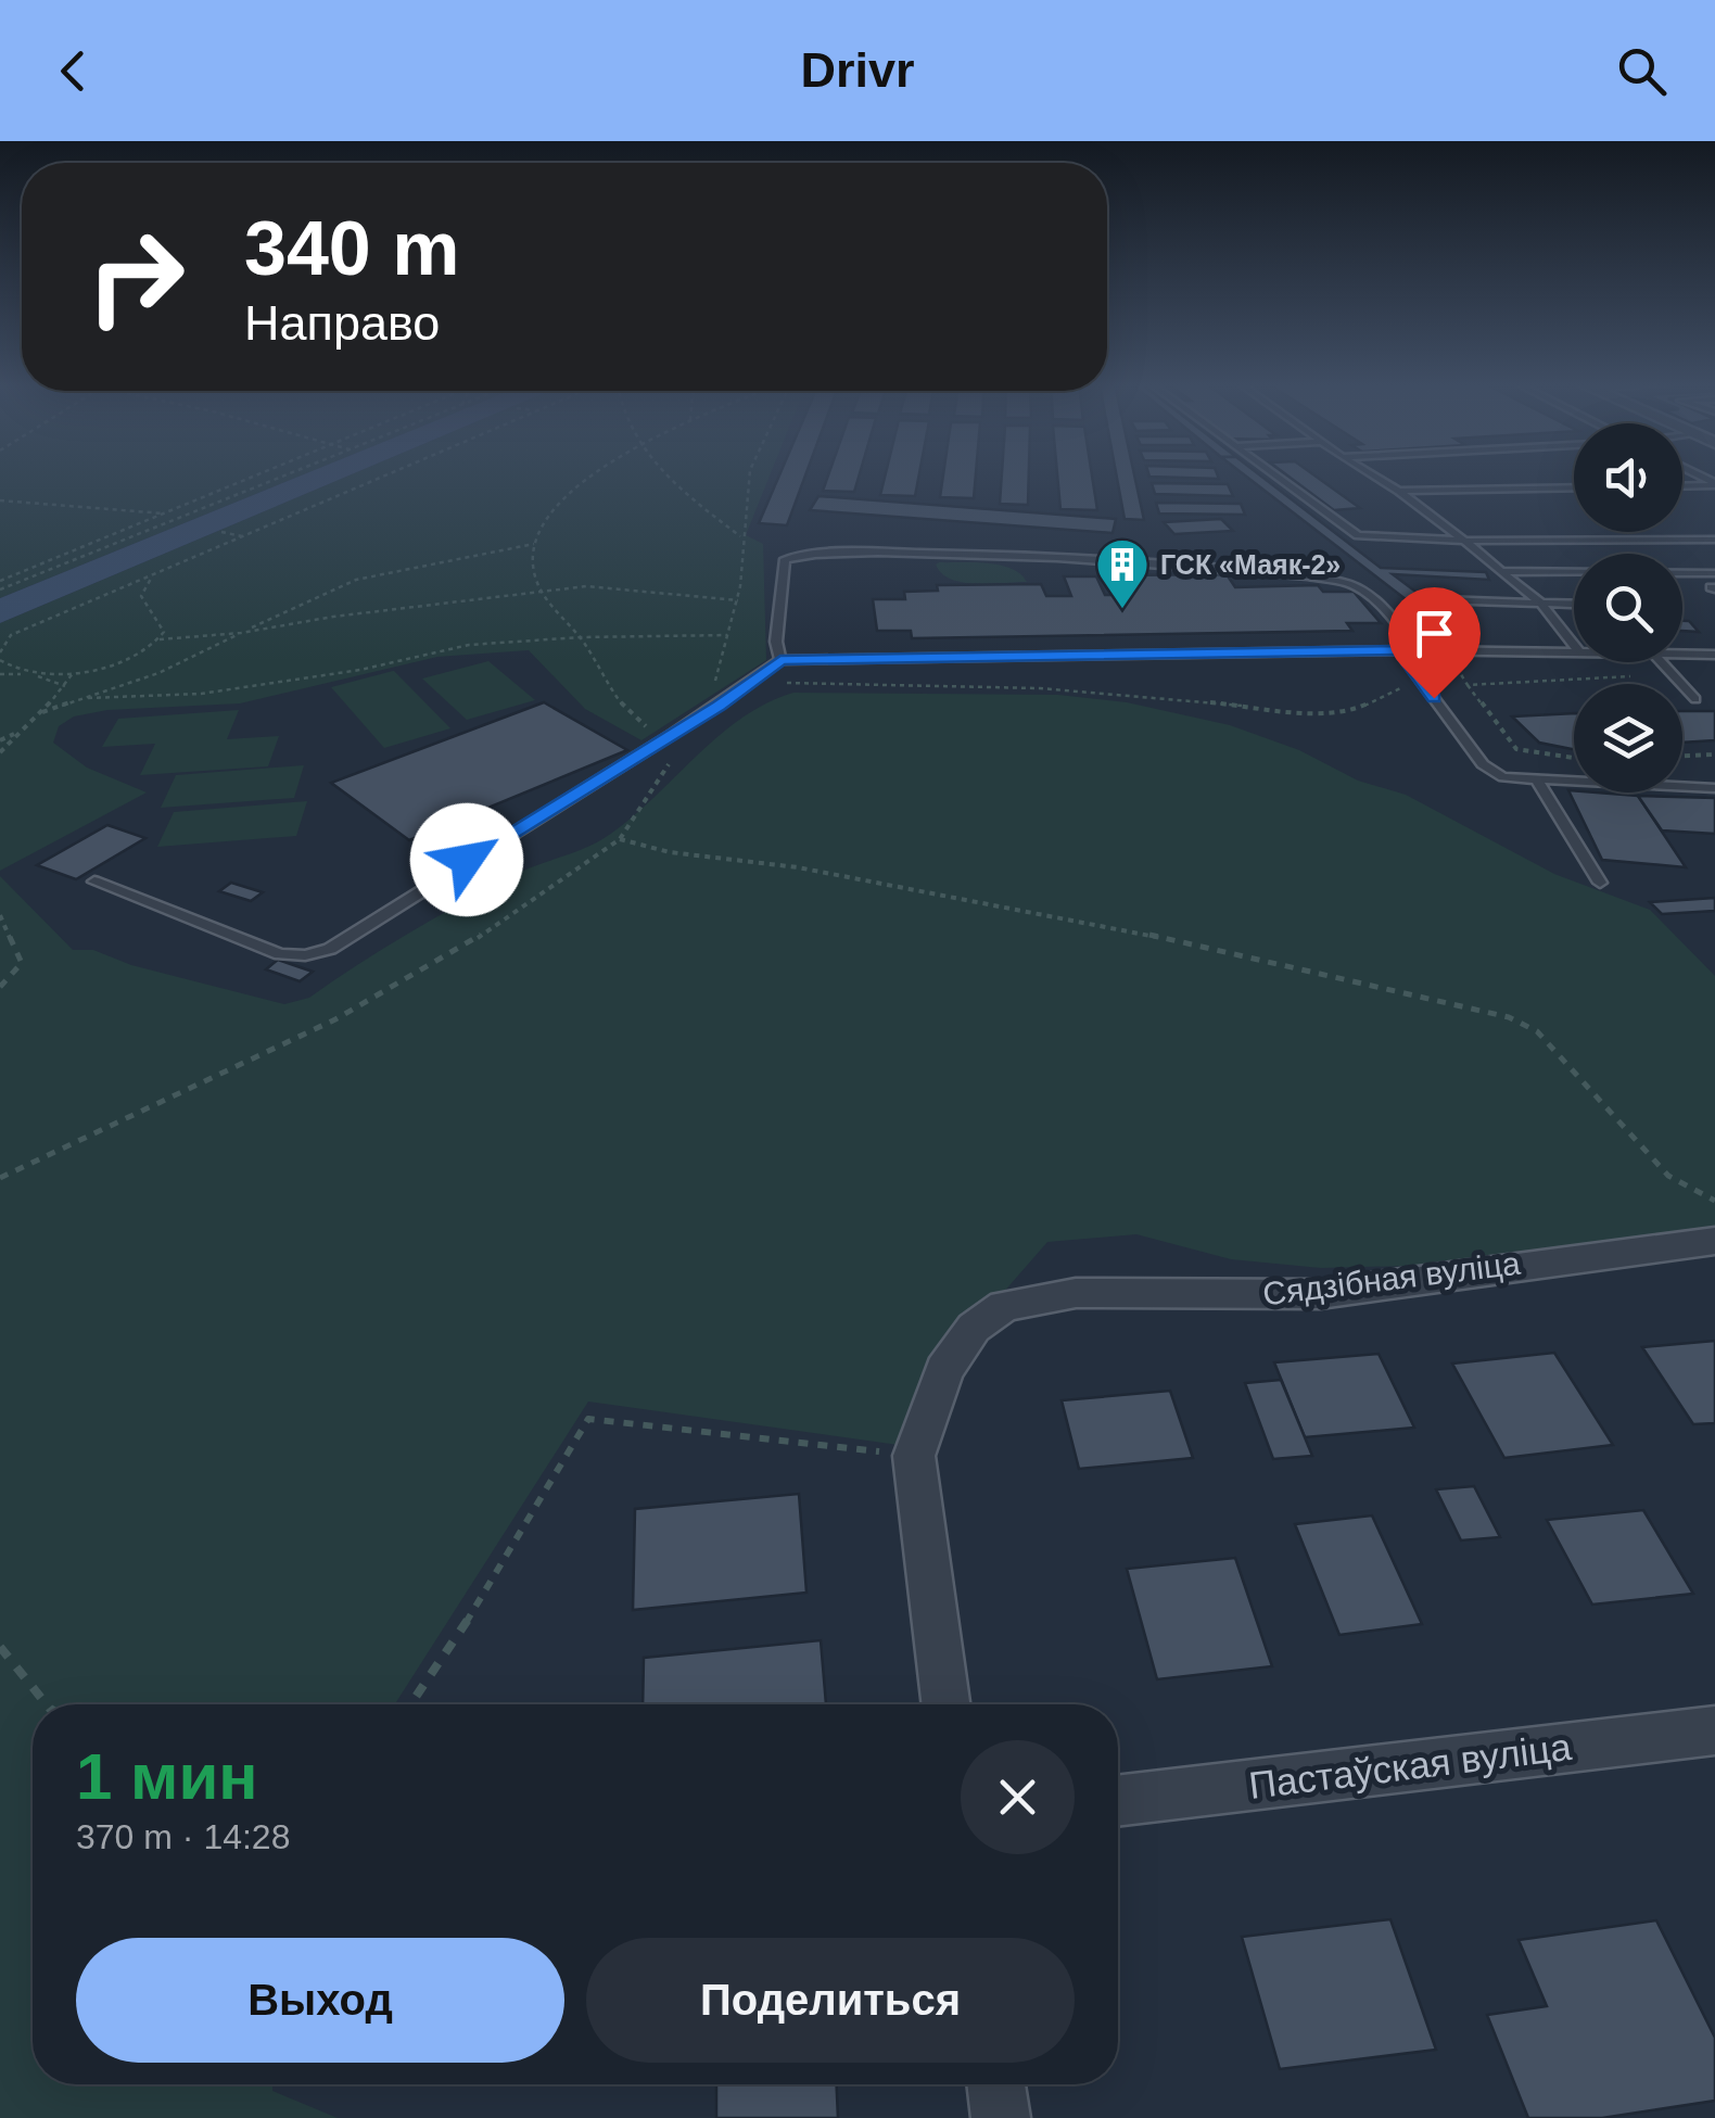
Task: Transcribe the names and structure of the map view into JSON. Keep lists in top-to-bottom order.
{
  "streets": {
    "street": ["Сядзібная вуліца", "Пастаўская вуліца"]
  },
  "places": {
    "building": ["ГСК «Маяк-2»"]
  },
  "page": {
    "header": "Drivr",
    "turn": ["340 m", "Направо"],
    "heading": ["1 мин", "370 m · 14:28"],
    "buttons": ["Выход", "Поделиться"]
  }
}
